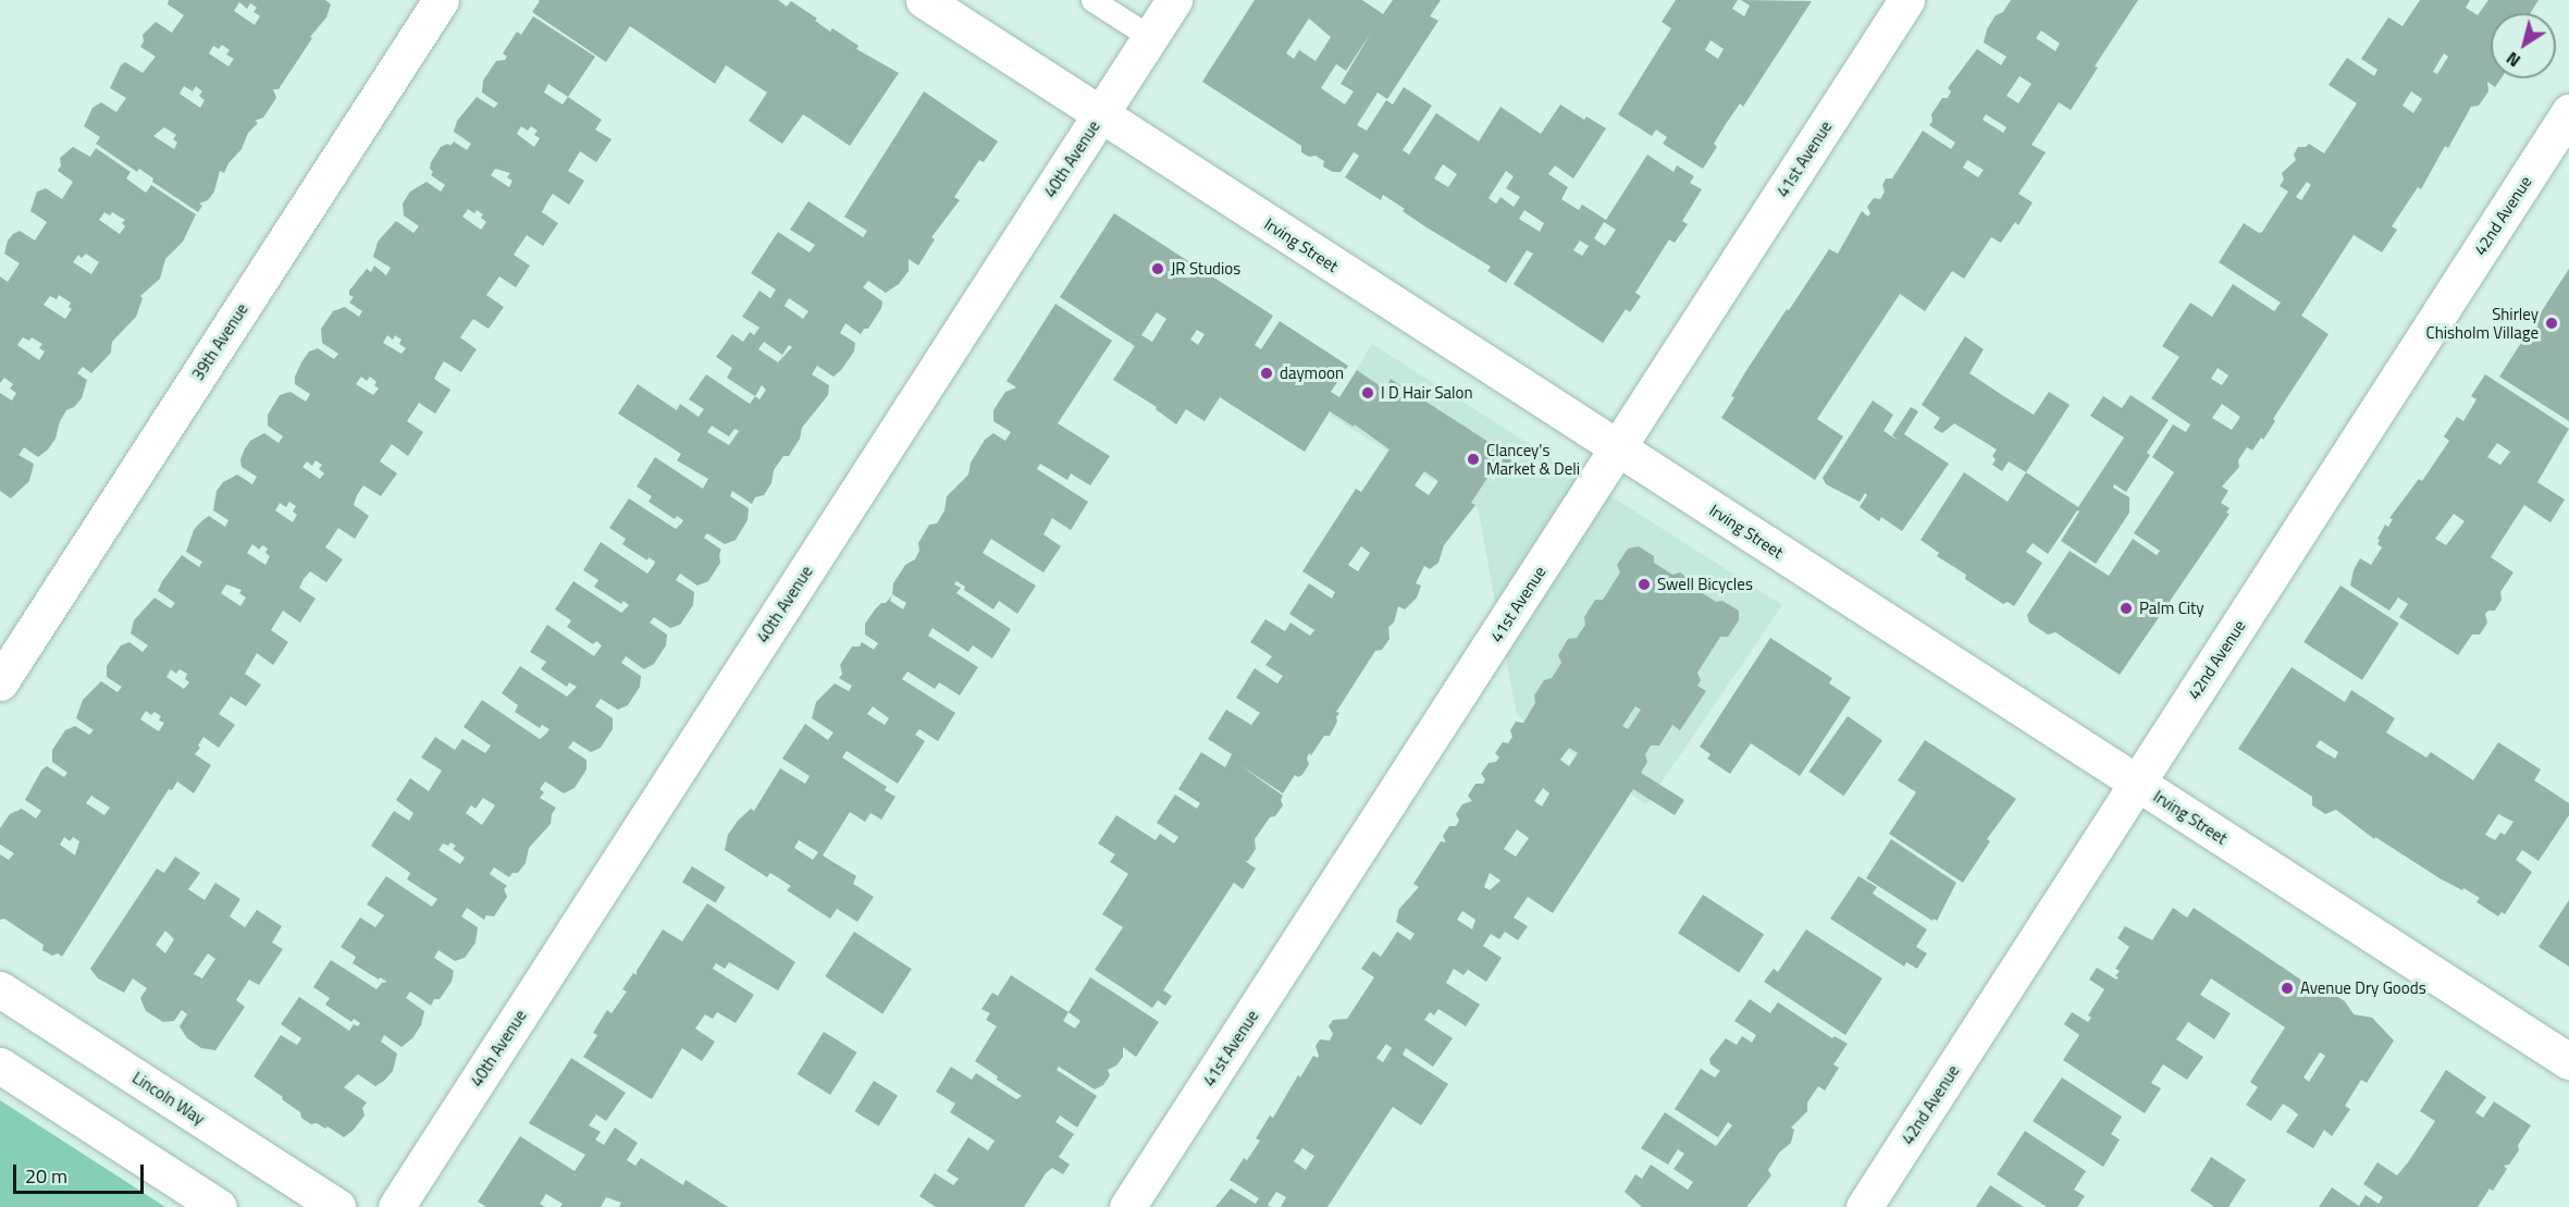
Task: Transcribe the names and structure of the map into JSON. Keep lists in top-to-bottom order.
{
  "streets": {
    "street": [
      "40th Avenue",
      "41st Avenue",
      "42nd Avenue",
      "Irving Street",
      "39th Avenue",
      "Lincoln Way"
    ]
  },
  "crossings": [
    ["40th Avenue", "Irving Street"],
    ["41st Avenue", "Irving Street"],
    ["42nd Avenue", "Irving Street"]
  ],
  "places": [
    "JR Studios",
    "Shirley Chisholm Village",
    "daymoon",
    "I D Hair Salon",
    "Clancey's Market & Deli",
    "Swell Bicycles",
    "Palm City",
    "Avenue Dry Goods"
  ],
  "scale_bar": "20 m",
  "north": "bottom left"
}
